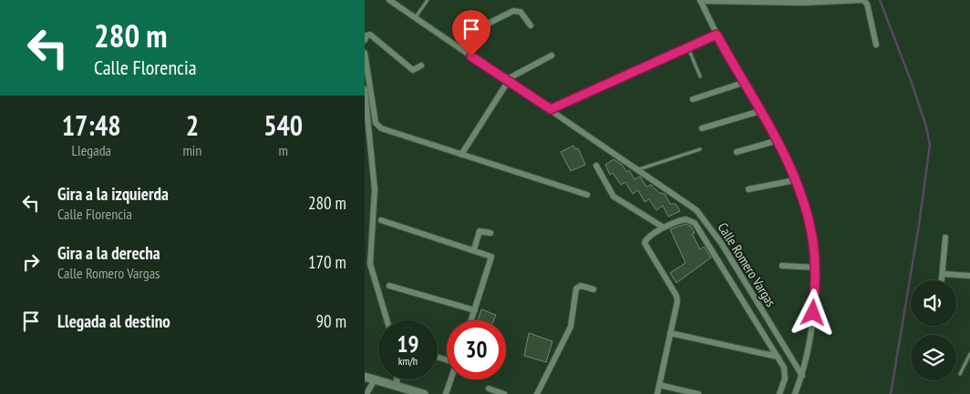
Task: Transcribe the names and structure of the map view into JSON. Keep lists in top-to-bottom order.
{
  "streets": {
    "street": ["Calle Romero Vargas"]
  },
  "page": {
    "turn": ["280 m", "Calle Florencia"],
    "eta": [
      "17:48",
      "Llegada",
      "2",
      "min",
      "540",
      "m"
    ],
    "list": [
      {
        "name": "Gira a la izquierda",
        "note": "Calle Florencia",
        "value": "280 m"
      },
      {
        "name": "Gira a la derecha",
        "note": "Calle Romero Vargas",
        "value": "170 m"
      },
      {
        "name": "Llegada al destino",
        "value": "90 m"
      }
    ],
    "speed": "19 km/h",
    "limit": "30"
  }
}
